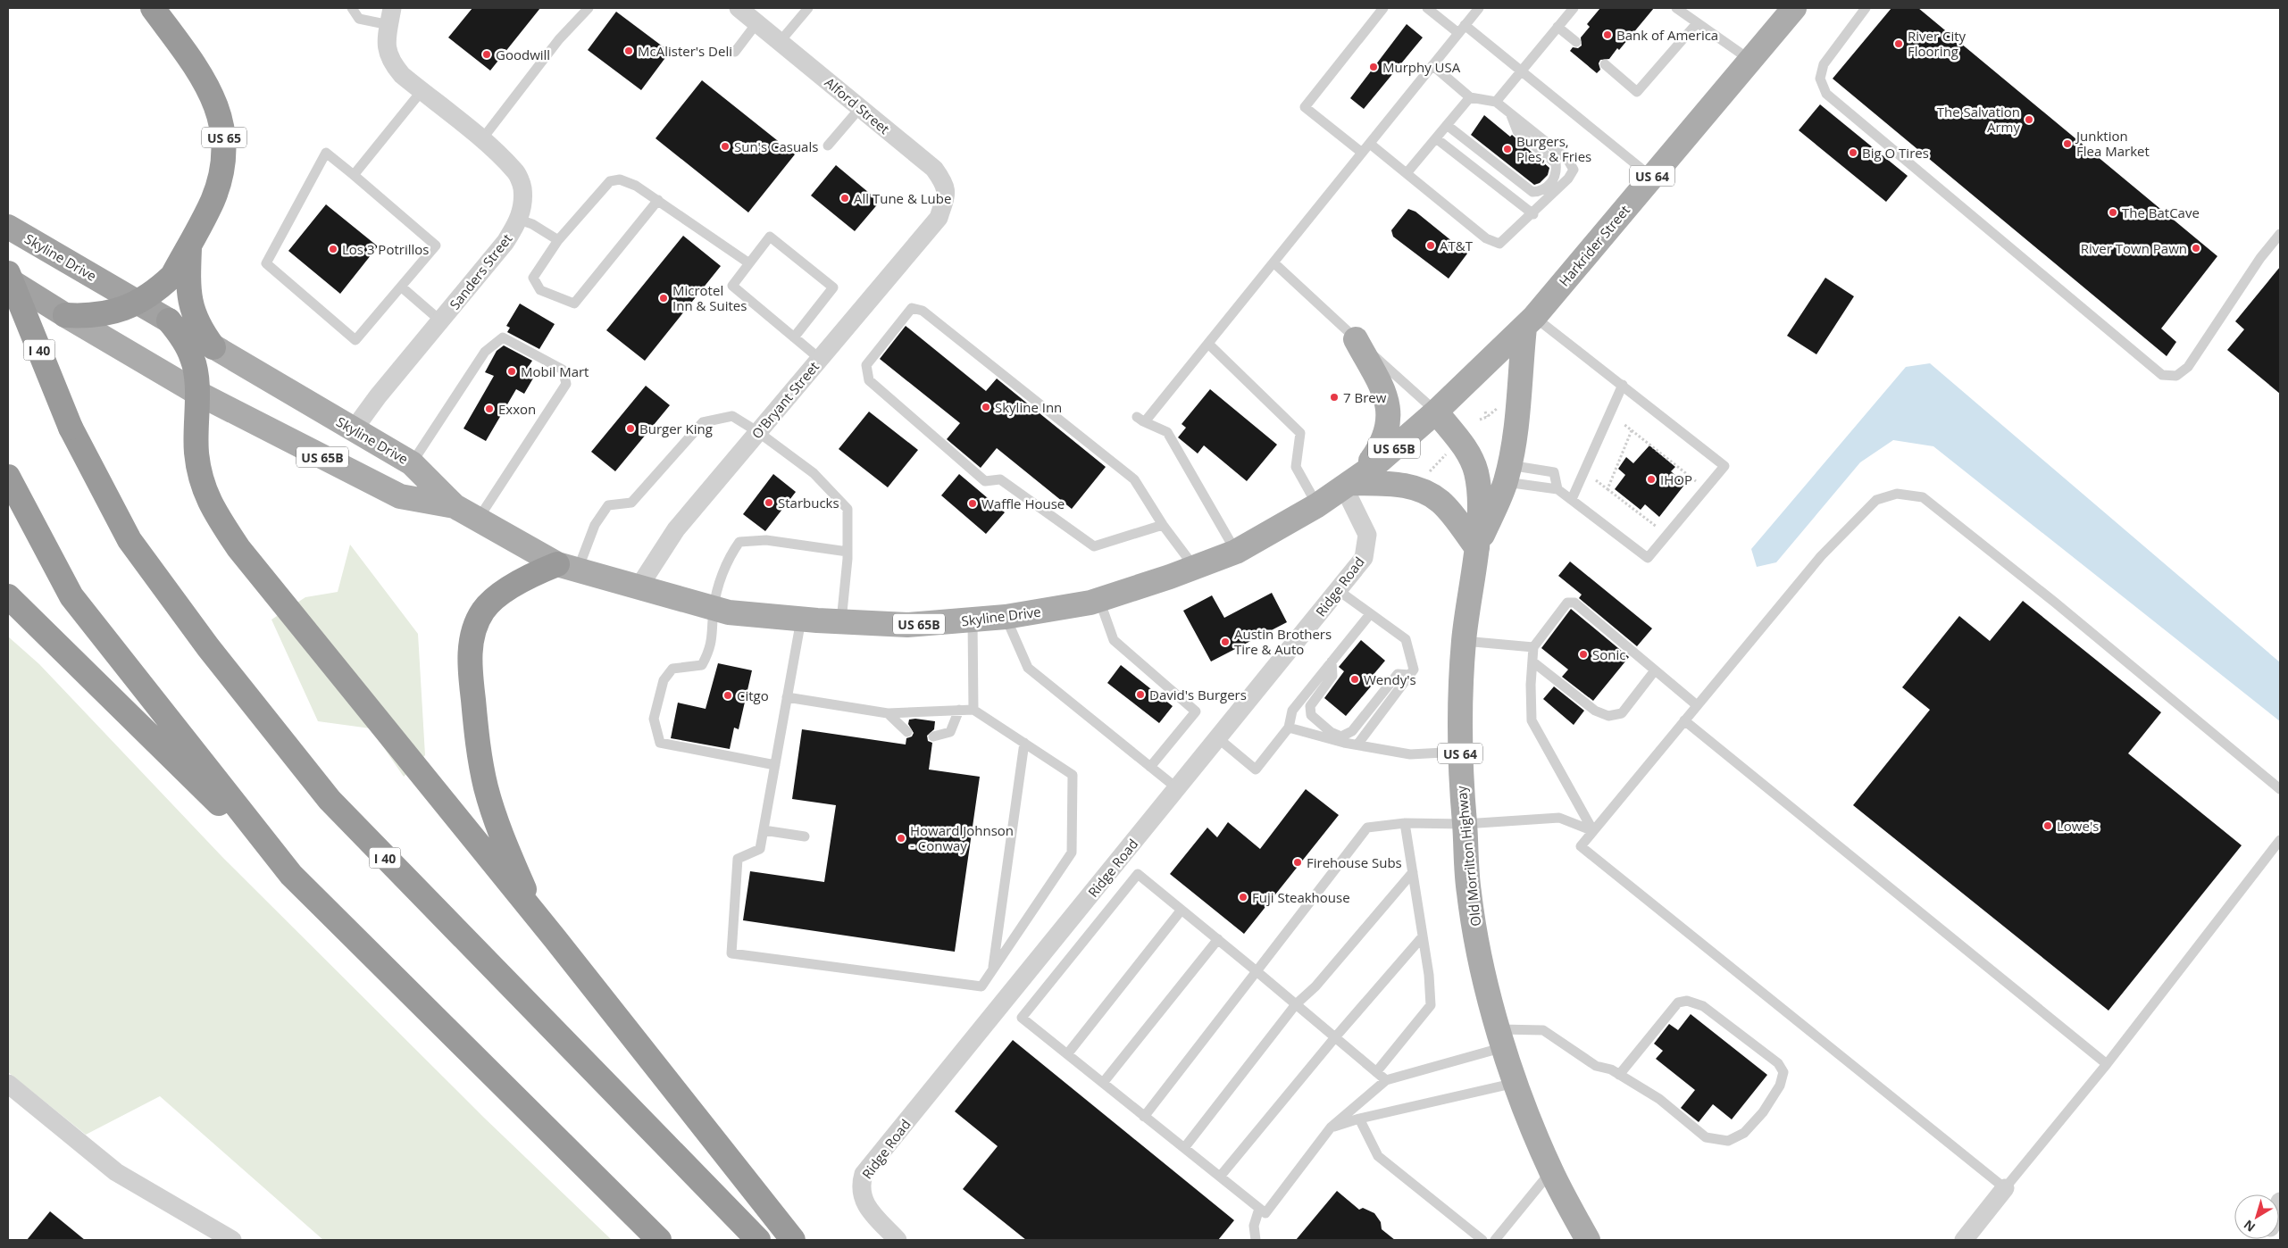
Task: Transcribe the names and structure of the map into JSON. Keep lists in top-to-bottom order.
{
  "streets": {
    "highway": [
      "US 65",
      "Skyline Drive",
      "I 40",
      "US 65B"
    ],
    "main road": ["US 64", "Harkrider Street", "Old Morrilton Highway"],
    "street": [
      "Alford Street",
      "Sanders Street",
      "O'Bryant Street",
      "Ridge Road"
    ]
  },
  "crossings": [
    ["Alford Street", "O'Bryant Street"],
    ["US 65", "Skyline Drive"],
    ["US 65", "US 65B"],
    ["US 64", "Harkrider Street"],
    ["US 64", "Old Morrilton Highway"],
    ["Harkrider Street", "Skyline Drive"],
    ["Harkrider Street", "Old Morrilton Highway"],
    ["Skyline Drive", "Sanders Street"],
    ["Skyline Drive", "O'Bryant Street"],
    ["Skyline Drive", "US 65B"],
    ["Skyline Drive", "Ridge Road"],
    ["Skyline Drive", "Old Morrilton Highway"]
  ],
  "places": [
    "Bank of America",
    "River City Flooring",
    "McAlister's Deli",
    "Goodwill",
    "Murphy USA",
    "The Salvation Army",
    "Junktion Flea Market",
    "Sun's Casuals",
    "Burgers, Pies, & Fries",
    "Big O Tires",
    "All Tune & Lube",
    "The BatCave",
    "AT&T",
    "River Town Pawn",
    "Los 3 Potrillos",
    "Microtel Inn & Suites",
    "Mobil Mart",
    "7 Brew",
    "Skyline Inn",
    "Exxon",
    "Burger King",
    "IHOP",
    "Starbucks",
    "Waffle House",
    "Austin Brothers Tire & Auto",
    "Sonic",
    "Wendy's",
    "David's Burgers",
    "Citgo",
    "Lowe's",
    "Howard Johnson - Conway",
    "Firehouse Subs",
    "Fuji Steakhouse"
  ],
  "north": "bottom left"
}
